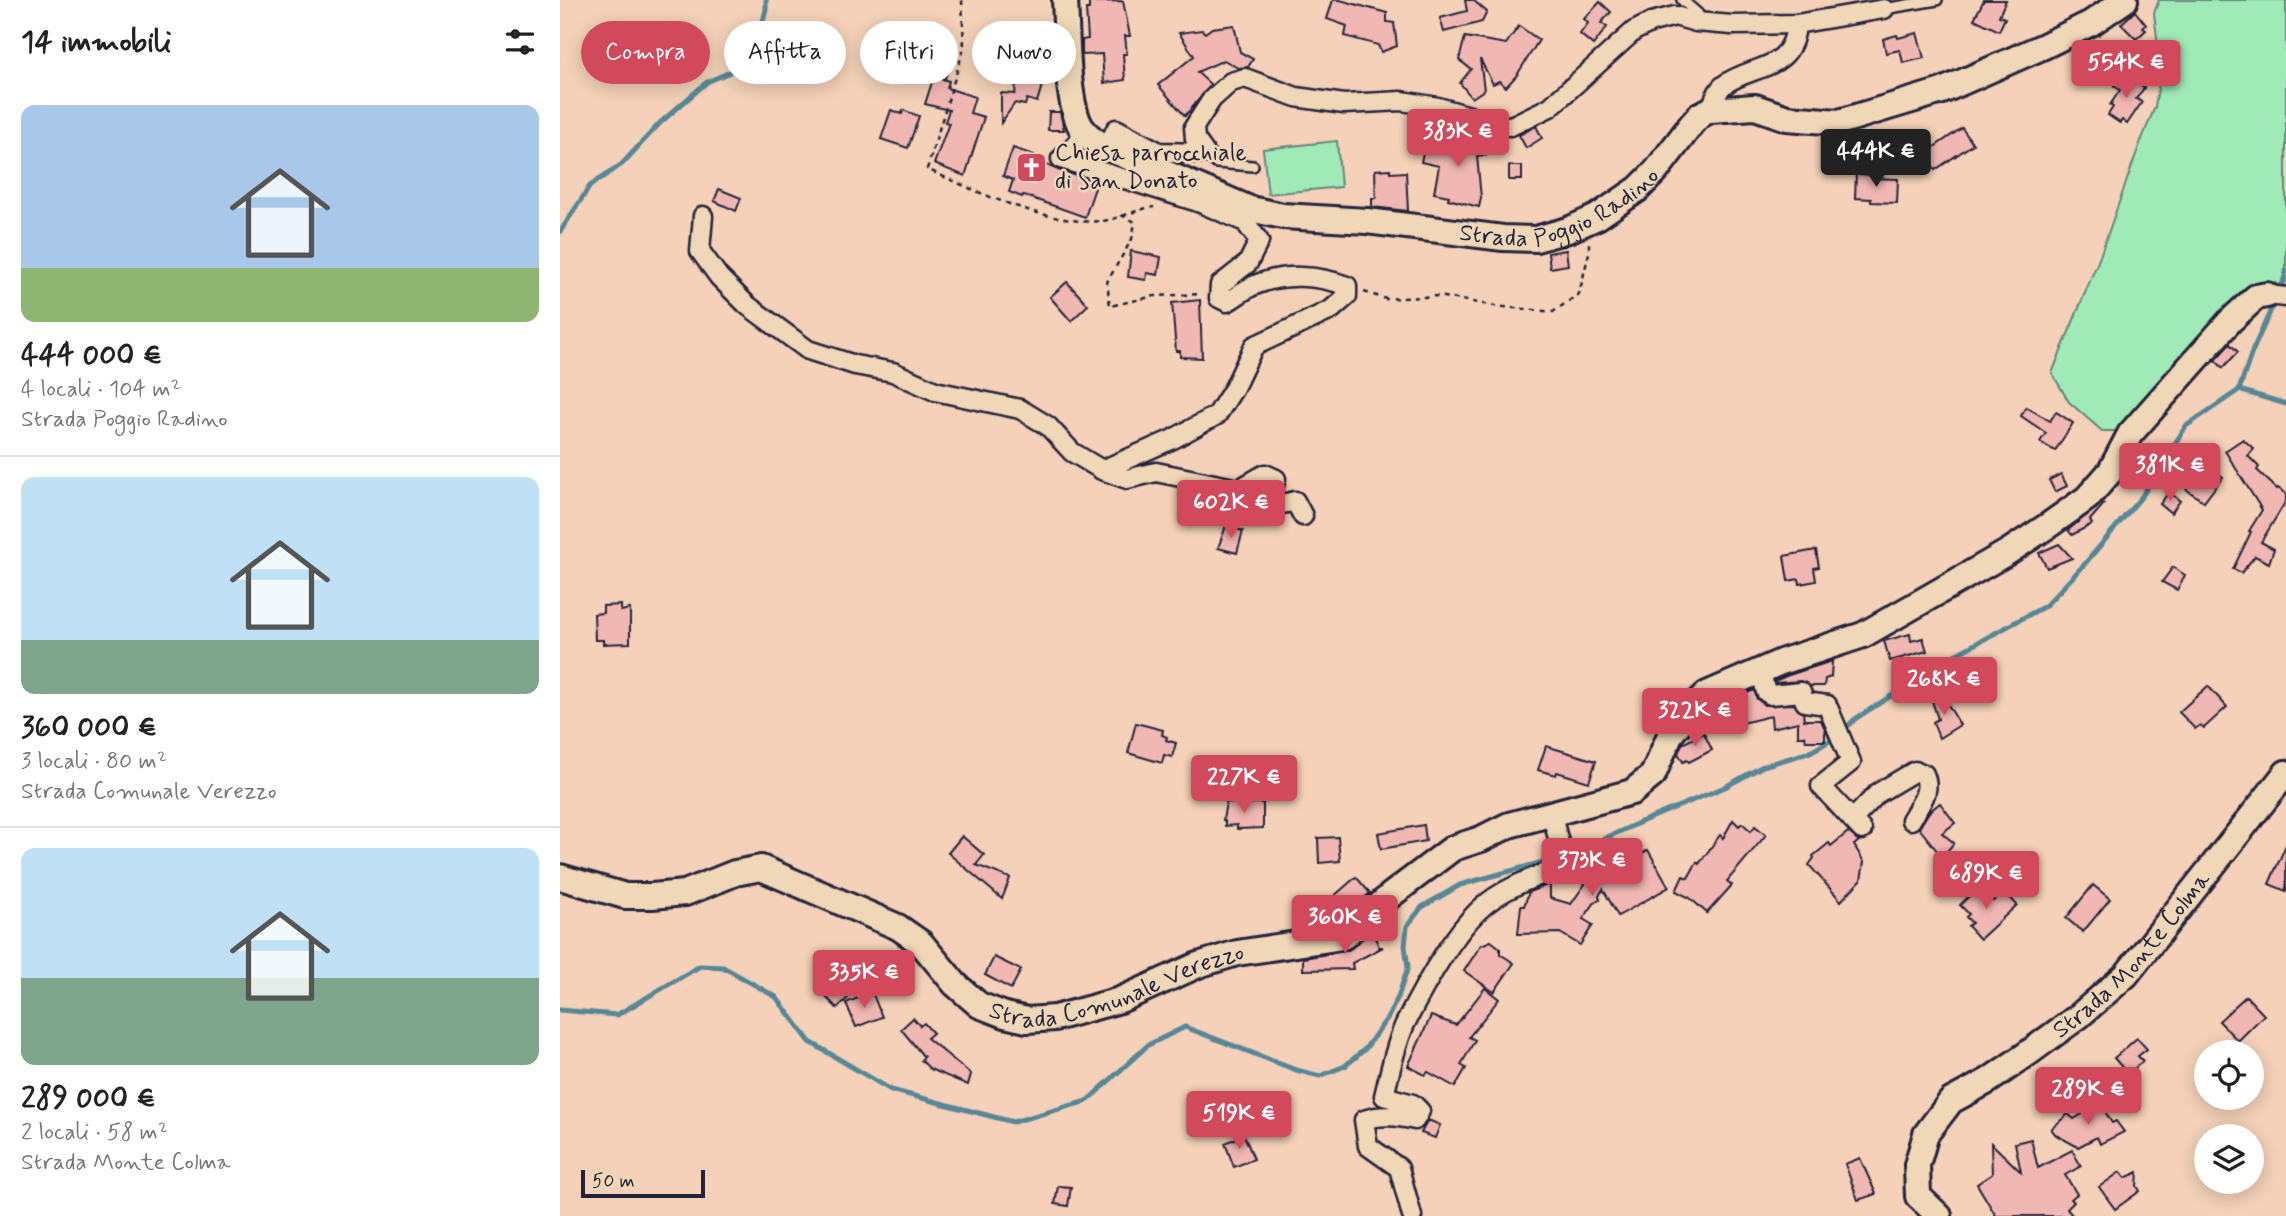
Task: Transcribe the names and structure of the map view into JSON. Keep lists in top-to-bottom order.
{
  "streets": {
    "street": ["Strada Poggio Radino", "Strada Monte Colma", "Strada Comunale Verezzo"]
  },
  "places": {
    "church": ["Chiesa parrocchiale di San Donato"]
  },
  "scale_bar": "50 m",
  "page": {
    "heading": "14 immobili",
    "chip": [
      "Compra",
      "Affitta",
      "Filtri",
      "Nuovo"
    ],
    "price": [
      "554K €",
      "383K €",
      "444K €",
      "381K €",
      "602K €",
      "268K €",
      "322K €",
      "227K €",
      "373K €",
      "689K €",
      "360K €",
      "335K €",
      "289K €",
      "519K €"
    ],
    "list": [
      {
        "name": "444 000 €",
        "note": "4 locali · 104 m² · Strada Poggio Radino"
      },
      {
        "name": "360 000 €",
        "note": "3 locali · 80 m² · Strada Comunale Verezzo"
      },
      {
        "name": "289 000 €",
        "note": "2 locali · 58 m² · Strada Monte Colma"
      }
    ],
    "scale": "50 m"
  }
}
